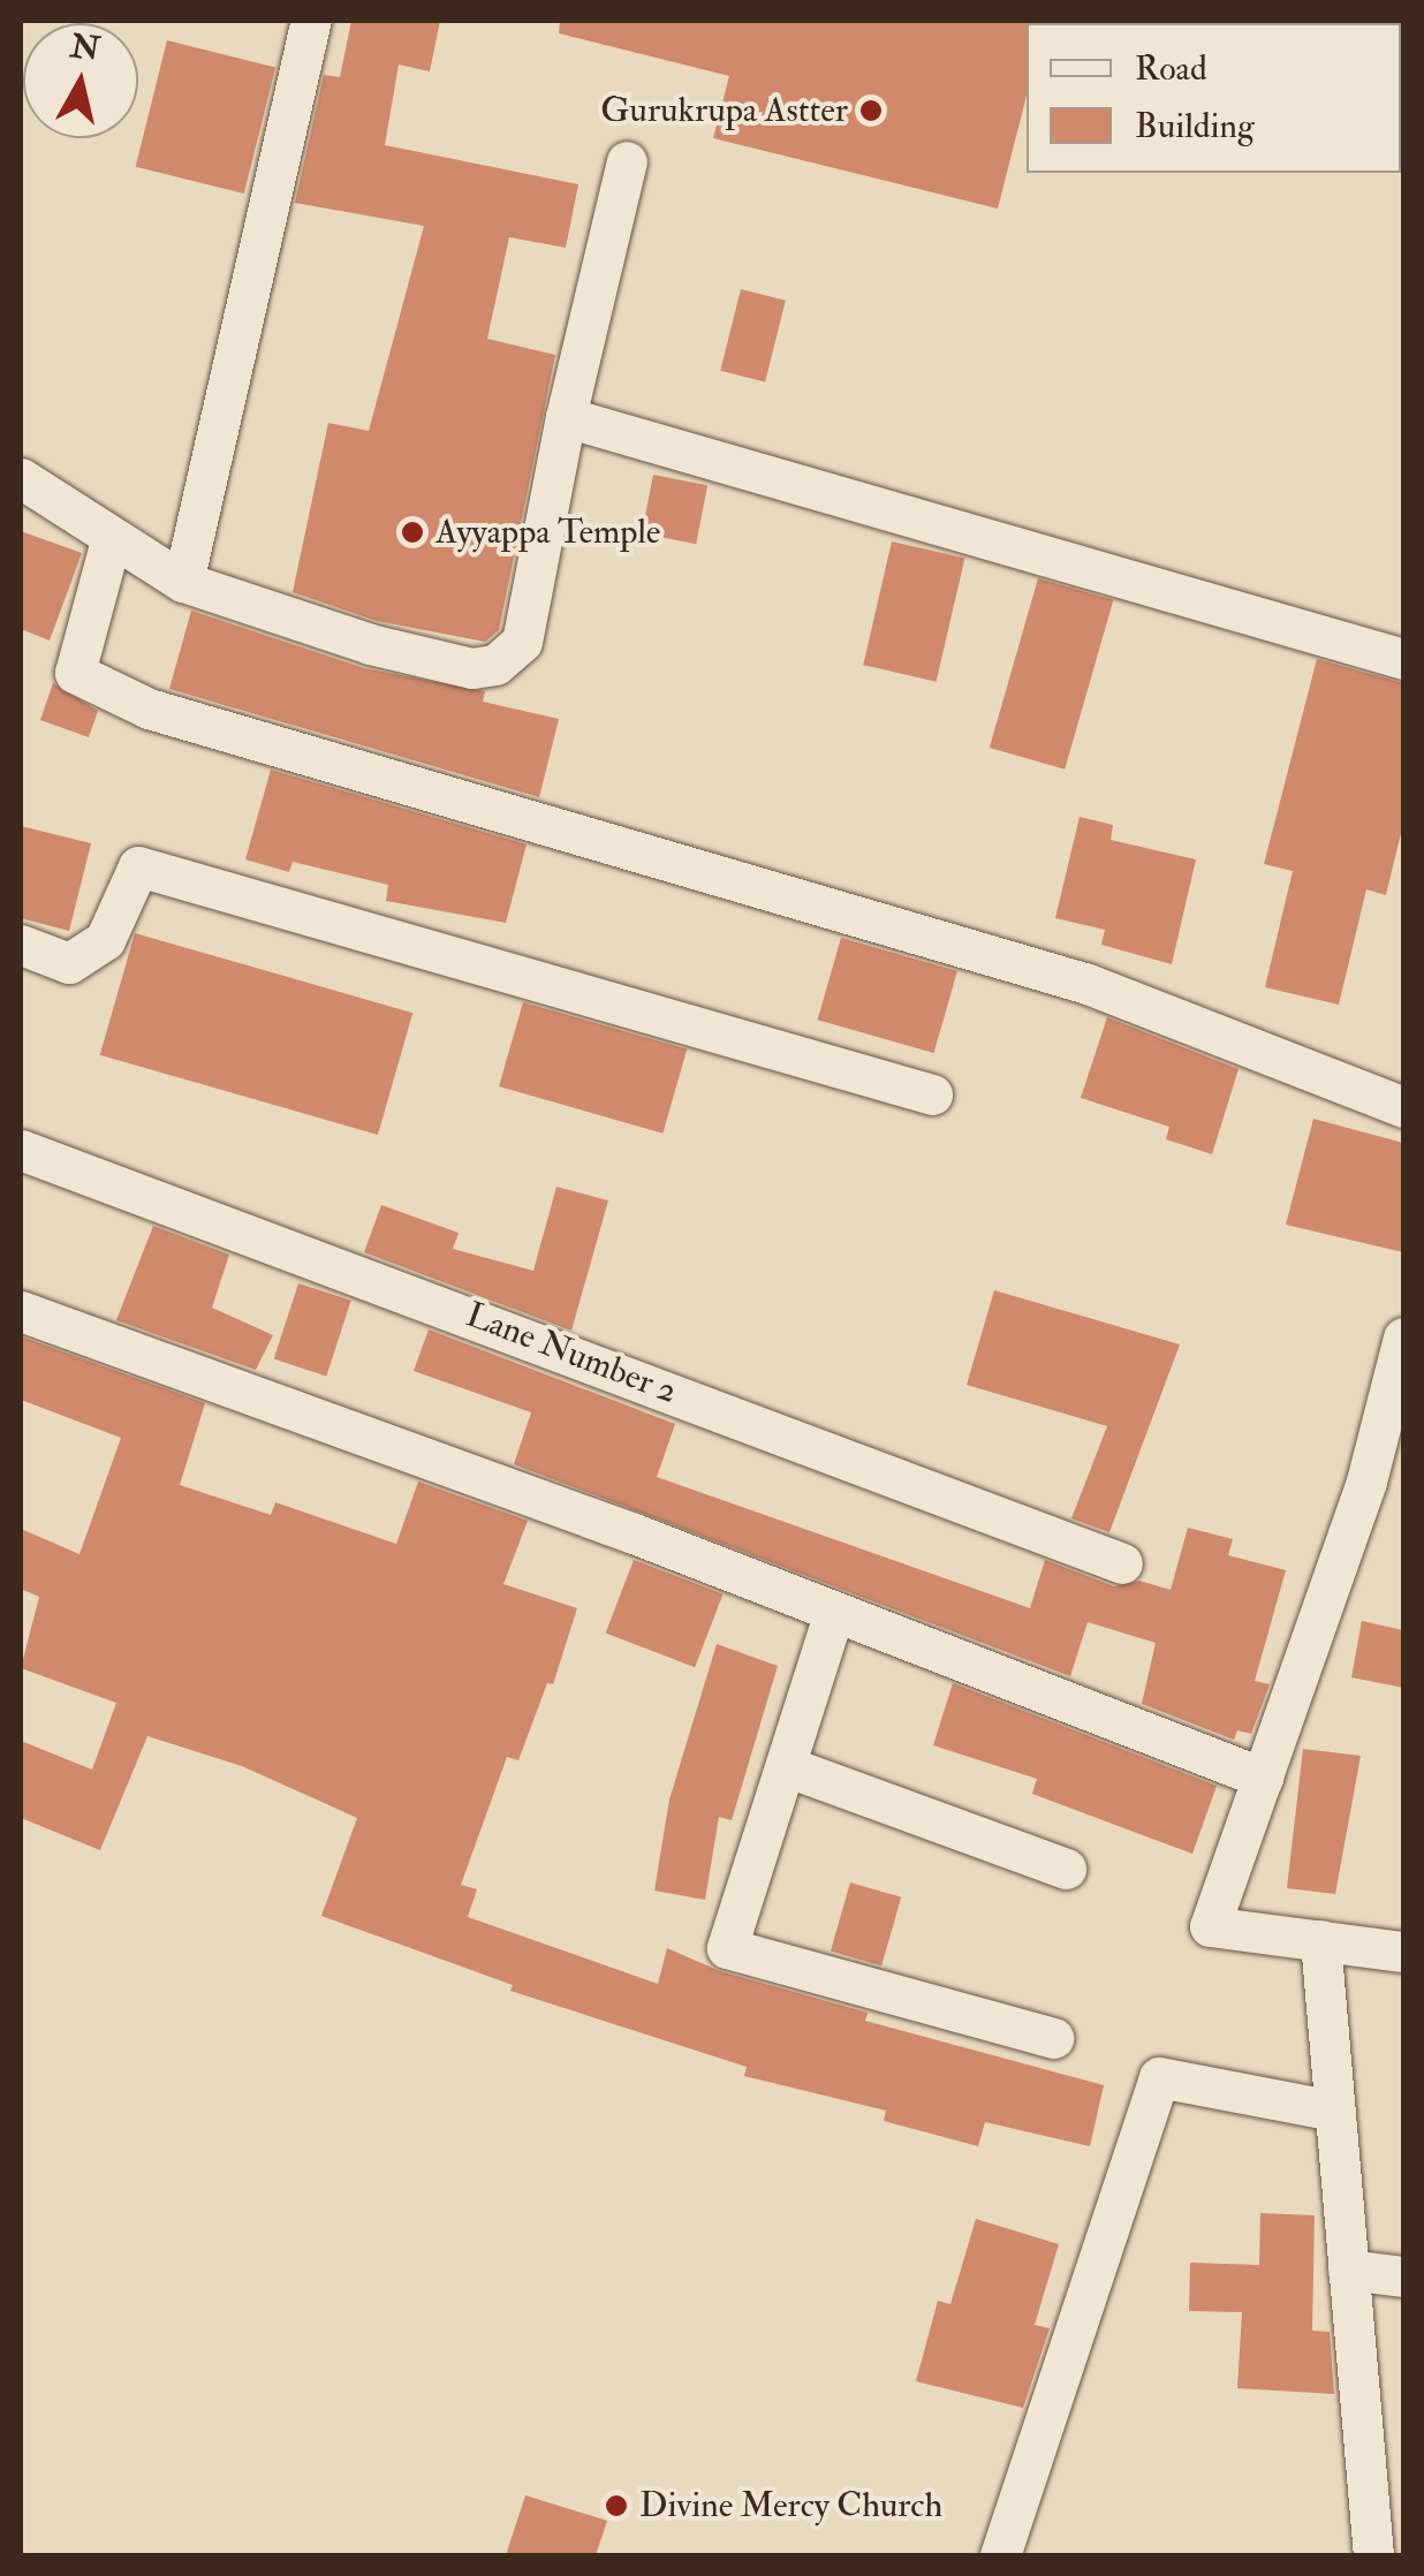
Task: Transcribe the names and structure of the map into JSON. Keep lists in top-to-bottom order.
{
  "streets": {
    "street": ["Lane Number 2"]
  },
  "places": ["Gurukrupa Astter", "Ayyappa Temple", "Divine Mercy Church"],
  "legend": ["Road", "Building"],
  "north": "top"
}
